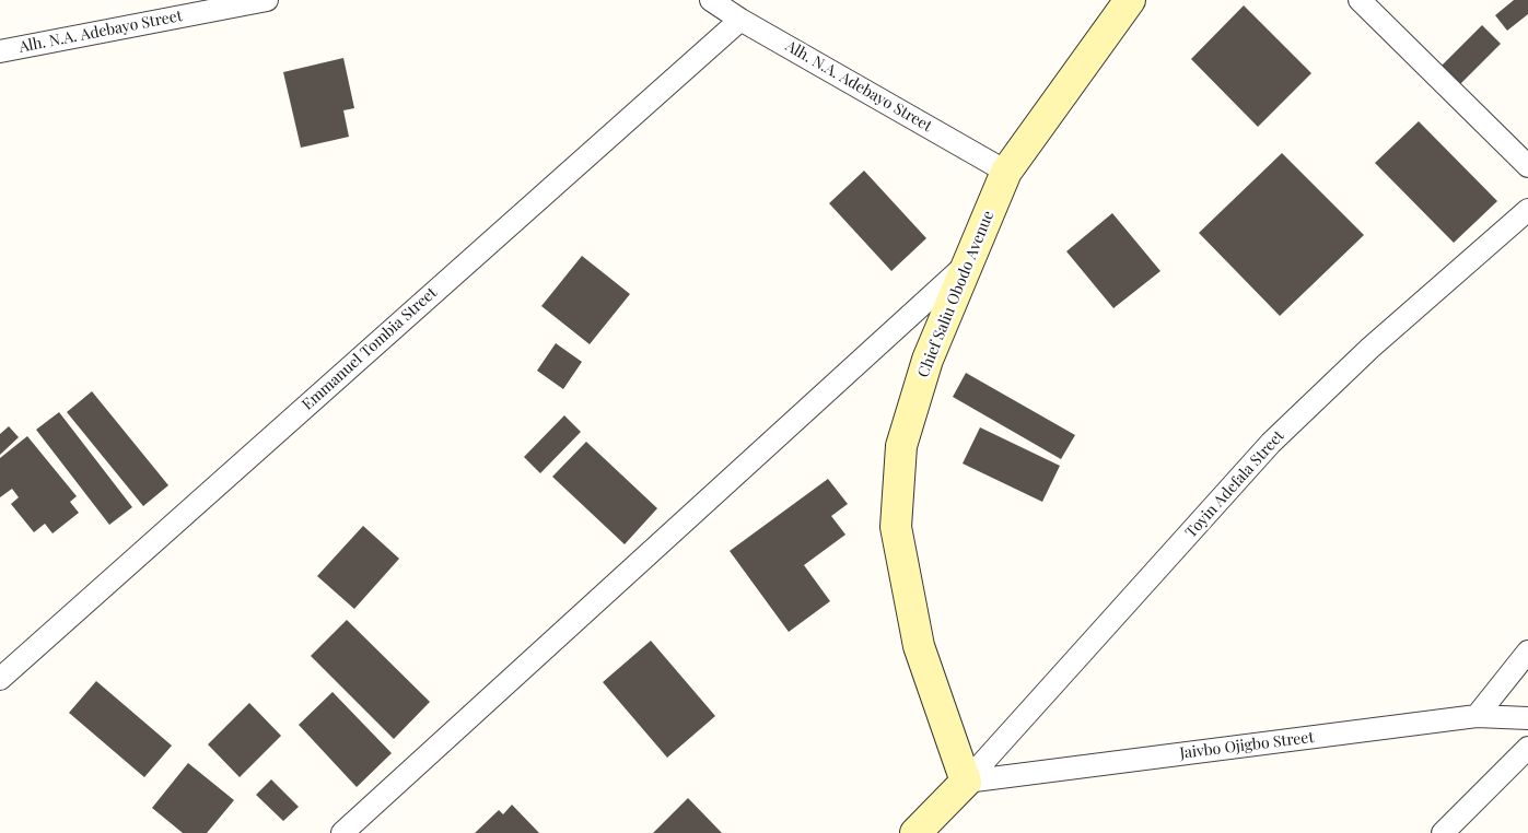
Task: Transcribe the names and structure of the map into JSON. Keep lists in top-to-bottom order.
{
  "streets": {
    "street": [
      "Alh. N.A. Adebayo Street",
      "Chief Saliu Obodo Avenue",
      "Emmanuel Tombia Street",
      "Toyin Adefala Street",
      "Jaivbo Ojigbo Street"
    ]
  },
  "crossings": [
    ["Alh. N.A. Adebayo Street", "Chief Saliu Obodo Avenue"],
    ["Alh. N.A. Adebayo Street", "Emmanuel Tombia Street"],
    ["Chief Saliu Obodo Avenue", "Toyin Adefala Street"],
    ["Chief Saliu Obodo Avenue", "Jaivbo Ojigbo Street"],
    ["Toyin Adefala Street", "Jaivbo Ojigbo Street"]
  ]
}
